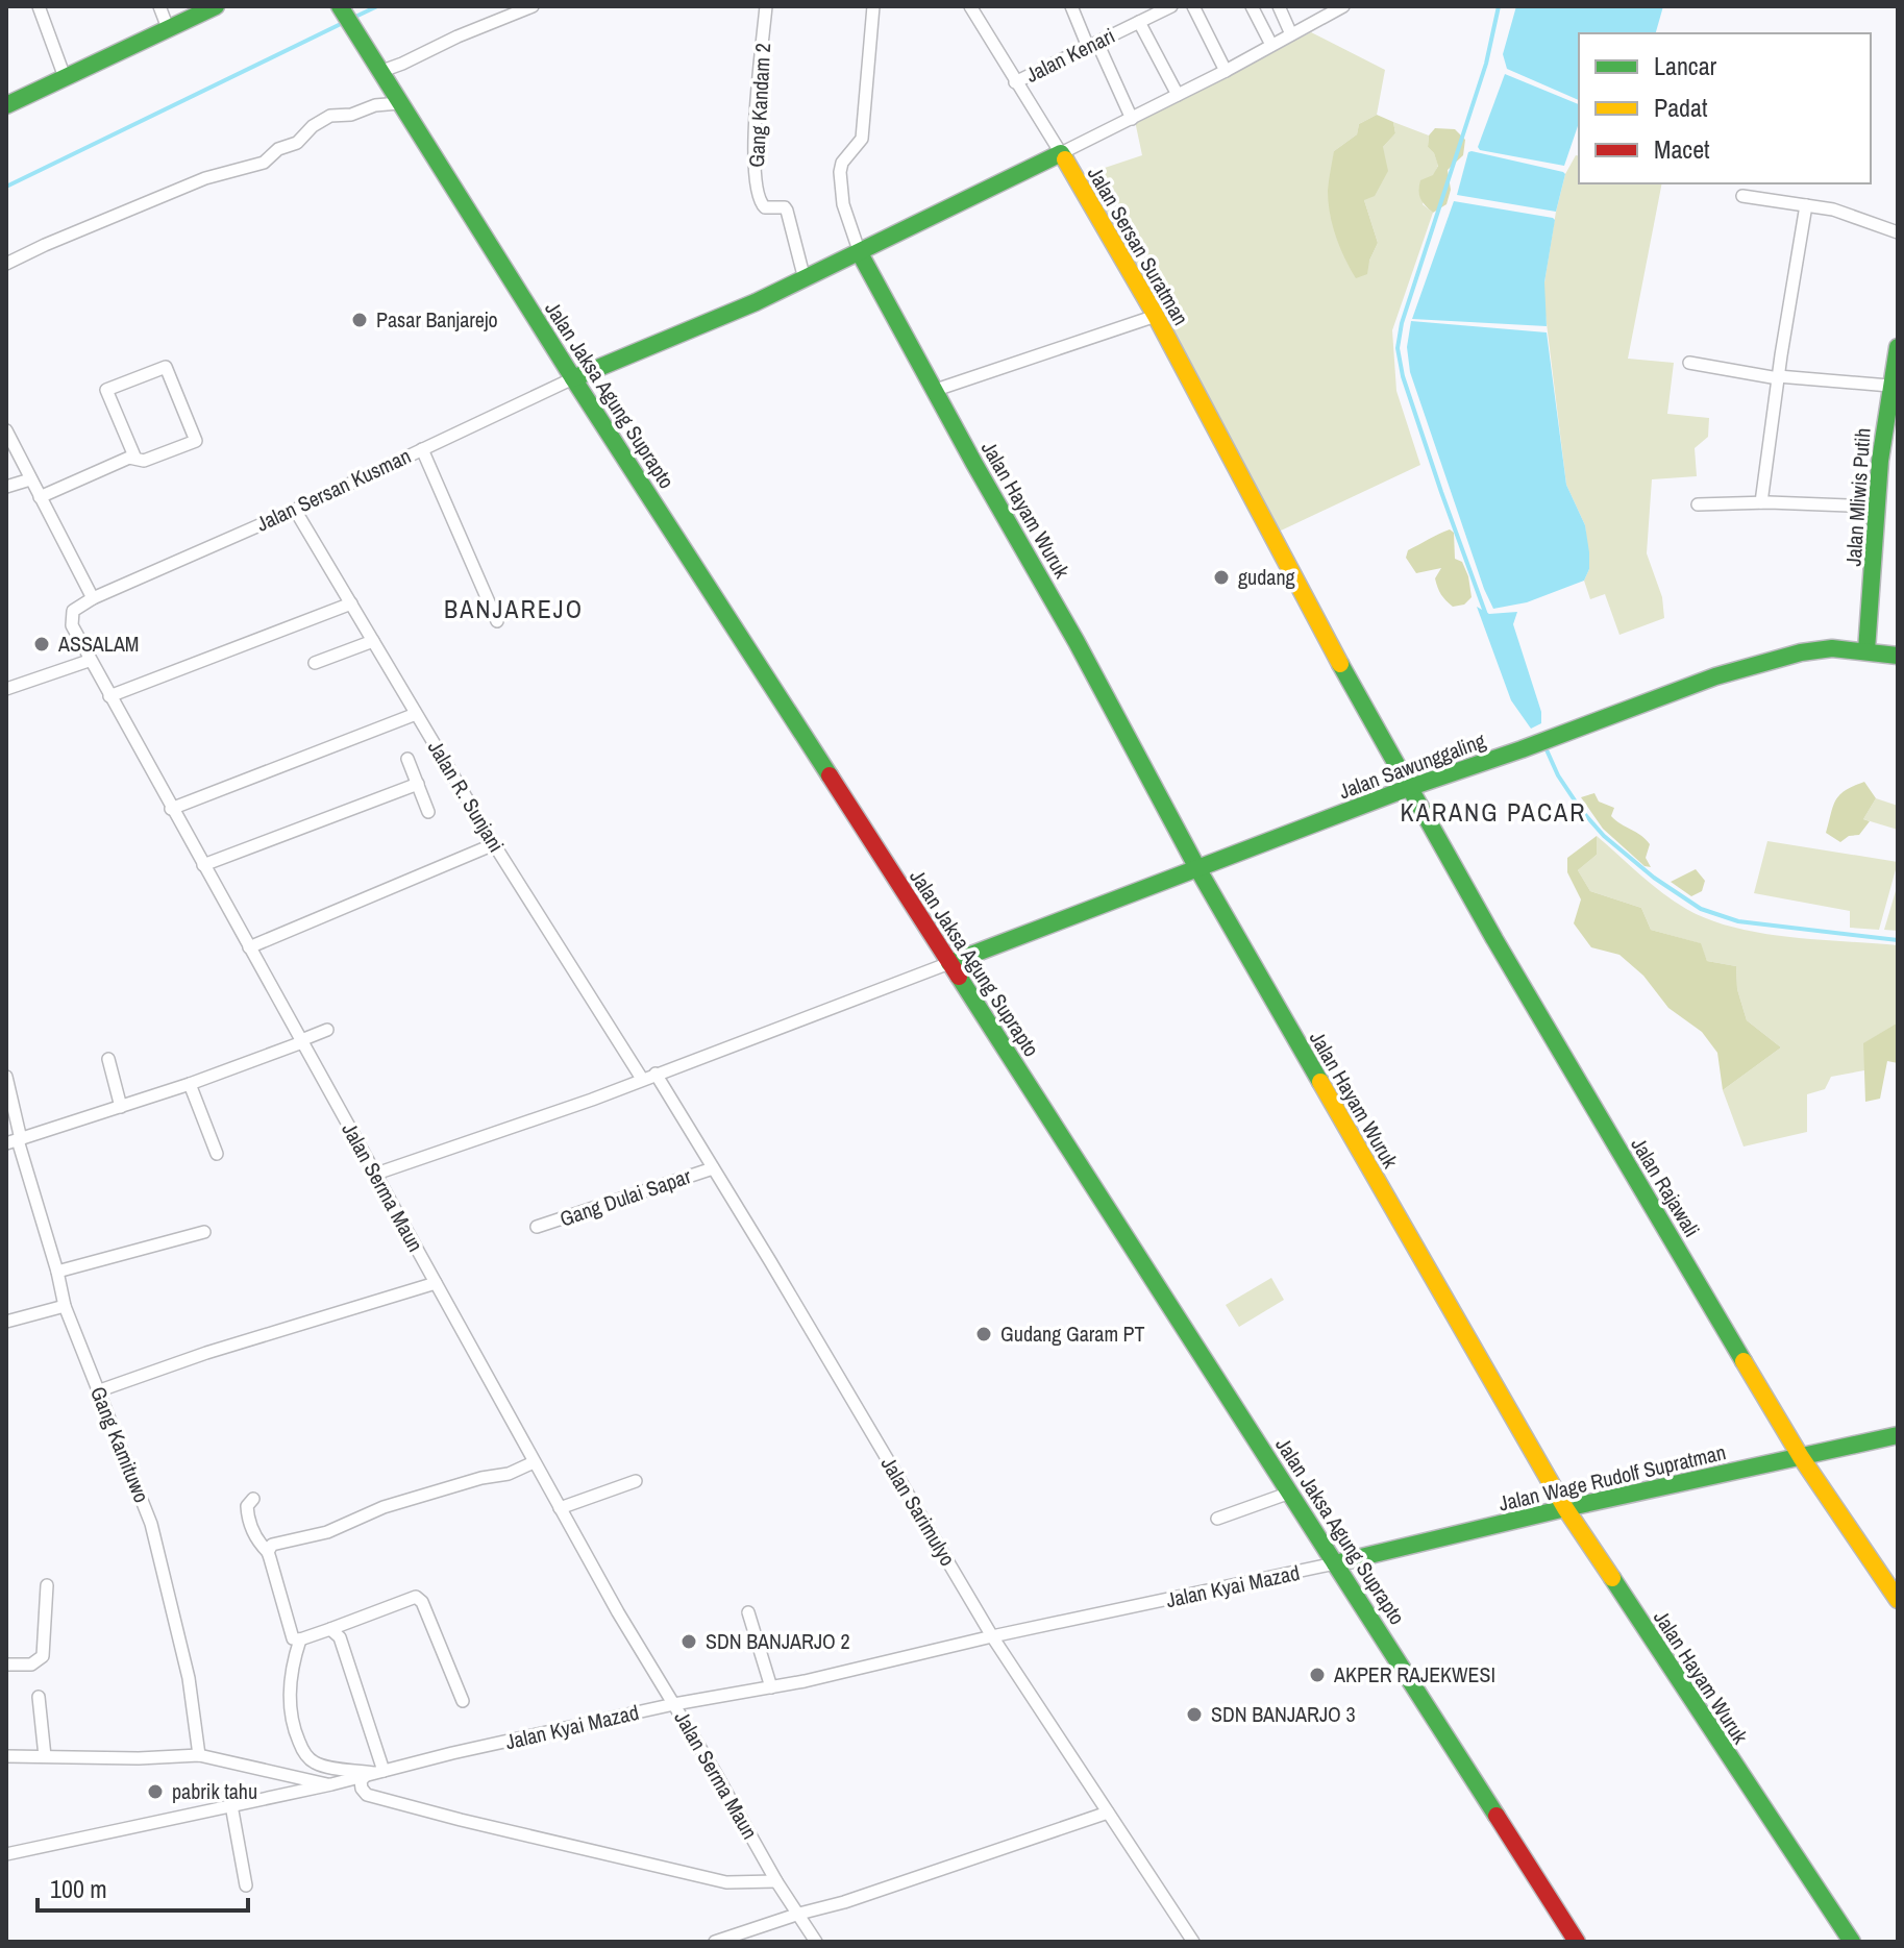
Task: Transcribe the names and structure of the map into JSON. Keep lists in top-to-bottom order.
{
  "streets": {
    "main road": [
      "Jalan Sersan Suratman",
      "Jalan Jaksa Agung Suprapto",
      "Jalan Mliwis Putih",
      "Jalan Hayam Wuruk",
      "Jalan Sawunggaling",
      "Jalan Rajawali",
      "Jalan Wage Rudolf Supratman"
    ],
    "street": [
      "Jalan Kenari",
      "Gang Kandam 2",
      "Jalan Sersan Kusman",
      "Jalan R. Sunjani",
      "Jalan Serma Maun",
      "Gang Dulai Sapar",
      "Gang Kamituwo",
      "Jalan Sarimulyo",
      "Jalan Kyai Mazad"
    ]
  },
  "crossings": [
    ["Gang Kandam 2", "Jalan Sersan Suratman"],
    ["Jalan Sersan Suratman", "Jalan Jaksa Agung Suprapto"],
    ["Jalan Sersan Suratman", "Jalan Sersan Kusman"],
    ["Jalan Sersan Suratman", "Jalan Hayam Wuruk"],
    ["Jalan Sersan Suratman", "Jalan Sawunggaling"],
    ["Jalan Sersan Suratman", "Jalan Rajawali"],
    ["Jalan Jaksa Agung Suprapto", "Jalan Sersan Kusman"],
    ["Jalan Jaksa Agung Suprapto", "Jalan Sawunggaling"],
    ["Jalan Jaksa Agung Suprapto", "Jalan Wage Rudolf Supratman"],
    ["Jalan Jaksa Agung Suprapto", "Jalan Kyai Mazad"],
    ["Jalan Sersan Kusman", "Jalan R. Sunjani"],
    ["Jalan Sersan Kusman", "Jalan Serma Maun"],
    ["Jalan Mliwis Putih", "Jalan Sawunggaling"],
    ["Jalan Hayam Wuruk", "Jalan Sawunggaling"],
    ["Jalan Hayam Wuruk", "Jalan Wage Rudolf Supratman"],
    ["Jalan Sawunggaling", "Jalan Rajawali"],
    ["Jalan Serma Maun", "Jalan Kyai Mazad"],
    ["Jalan Rajawali", "Jalan Wage Rudolf Supratman"],
    ["Gang Dulai Sapar", "Jalan Sarimulyo"],
    ["Jalan Wage Rudolf Supratman", "Jalan Kyai Mazad"],
    ["Jalan Sarimulyo", "Jalan Kyai Mazad"]
  ],
  "districts": ["BANJAREJO", "KARANG PACAR"],
  "places": [
    "Pasar Banjarejo",
    "gudang",
    "ASSALAM",
    "Gudang Garam PT",
    "SDN BANJARJO 2",
    "AKPER RAJEKWESI",
    "SDN BANJARJO 3",
    "pabrik tahu"
  ],
  "legend": ["Lancar", "Padat", "Macet"],
  "scale_bar": "100 m"
}
